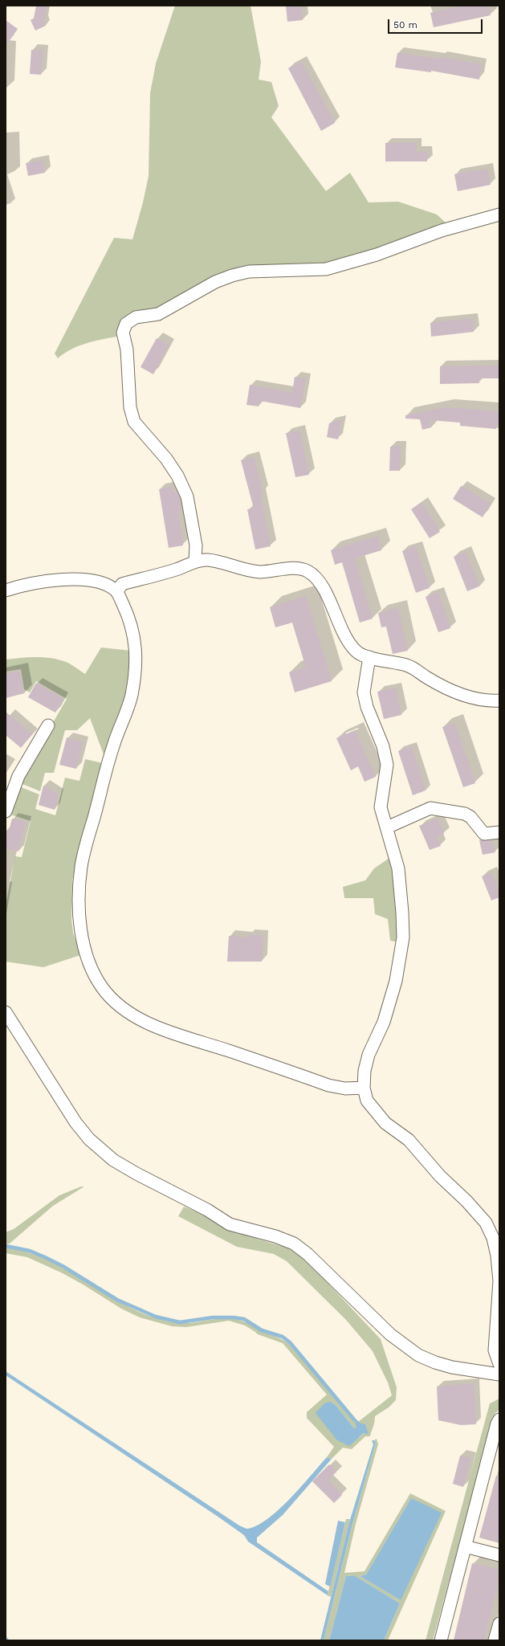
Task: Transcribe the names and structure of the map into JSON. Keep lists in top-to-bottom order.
{
  "scale_bar": "50 m"
}
